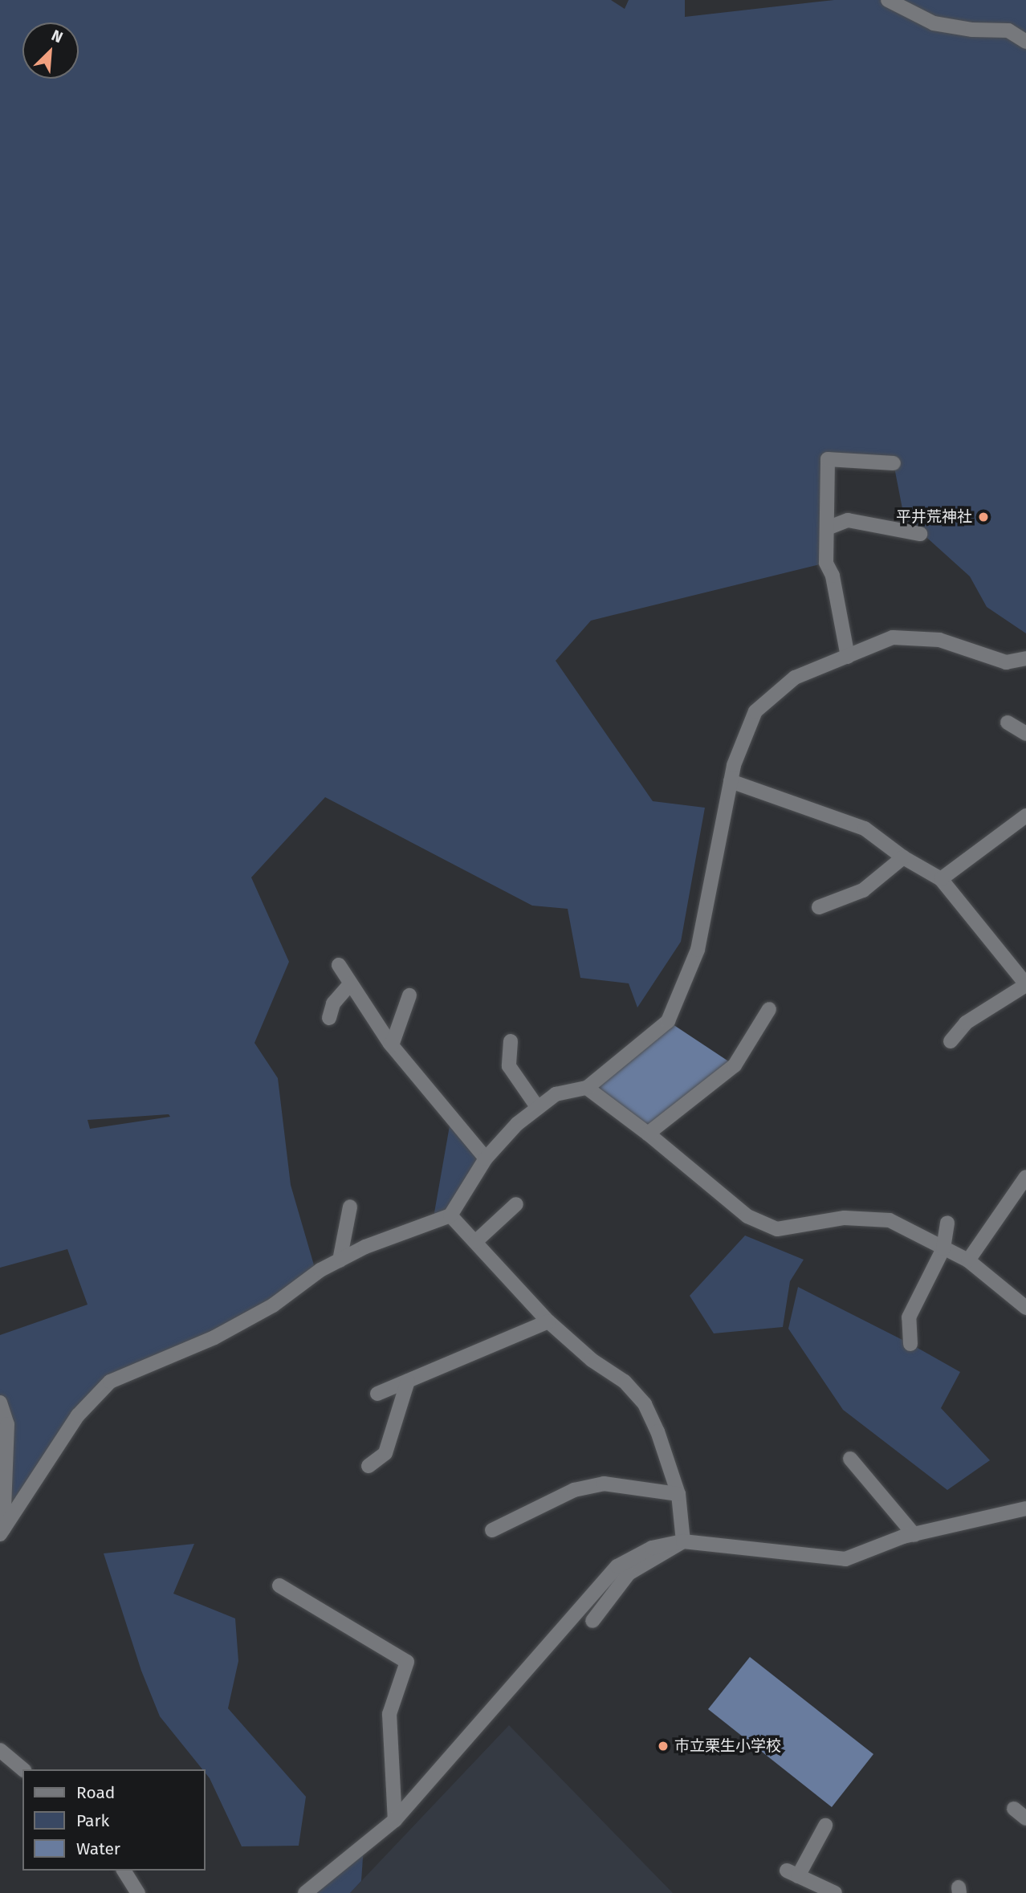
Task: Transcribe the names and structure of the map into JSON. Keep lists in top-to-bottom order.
{
  "places": ["平井荒神社", "市立栗生小学校"],
  "legend": ["Road", "Park", "Water"],
  "north": "top right"
}
